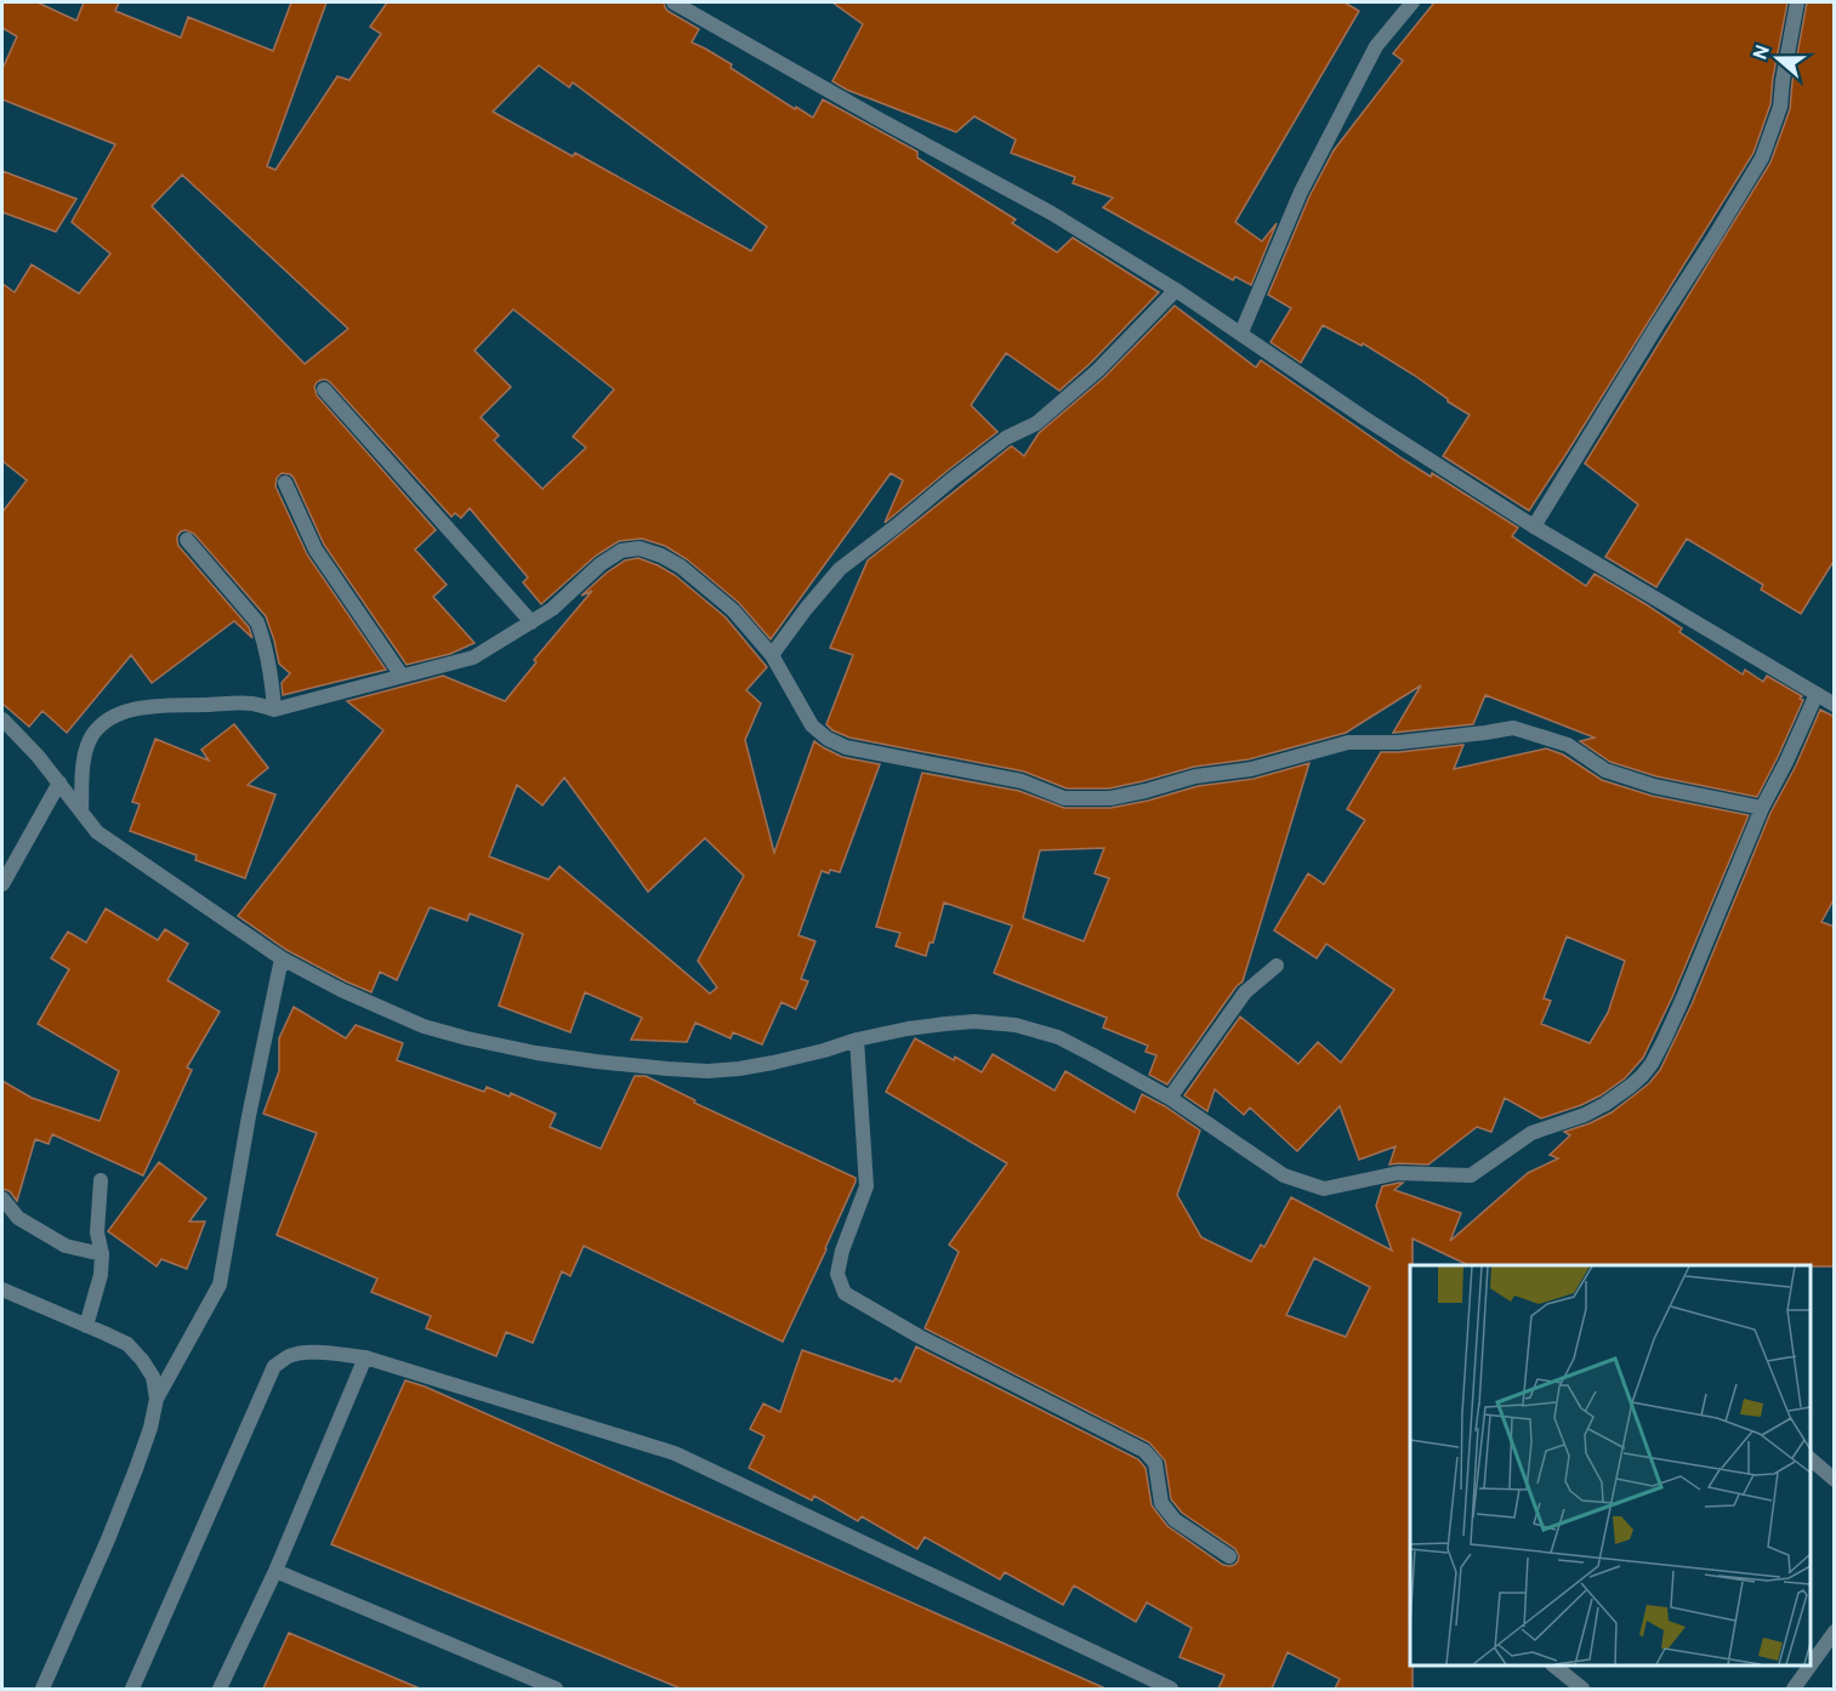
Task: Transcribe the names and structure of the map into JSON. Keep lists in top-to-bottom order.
{
  "north": "left"
}
